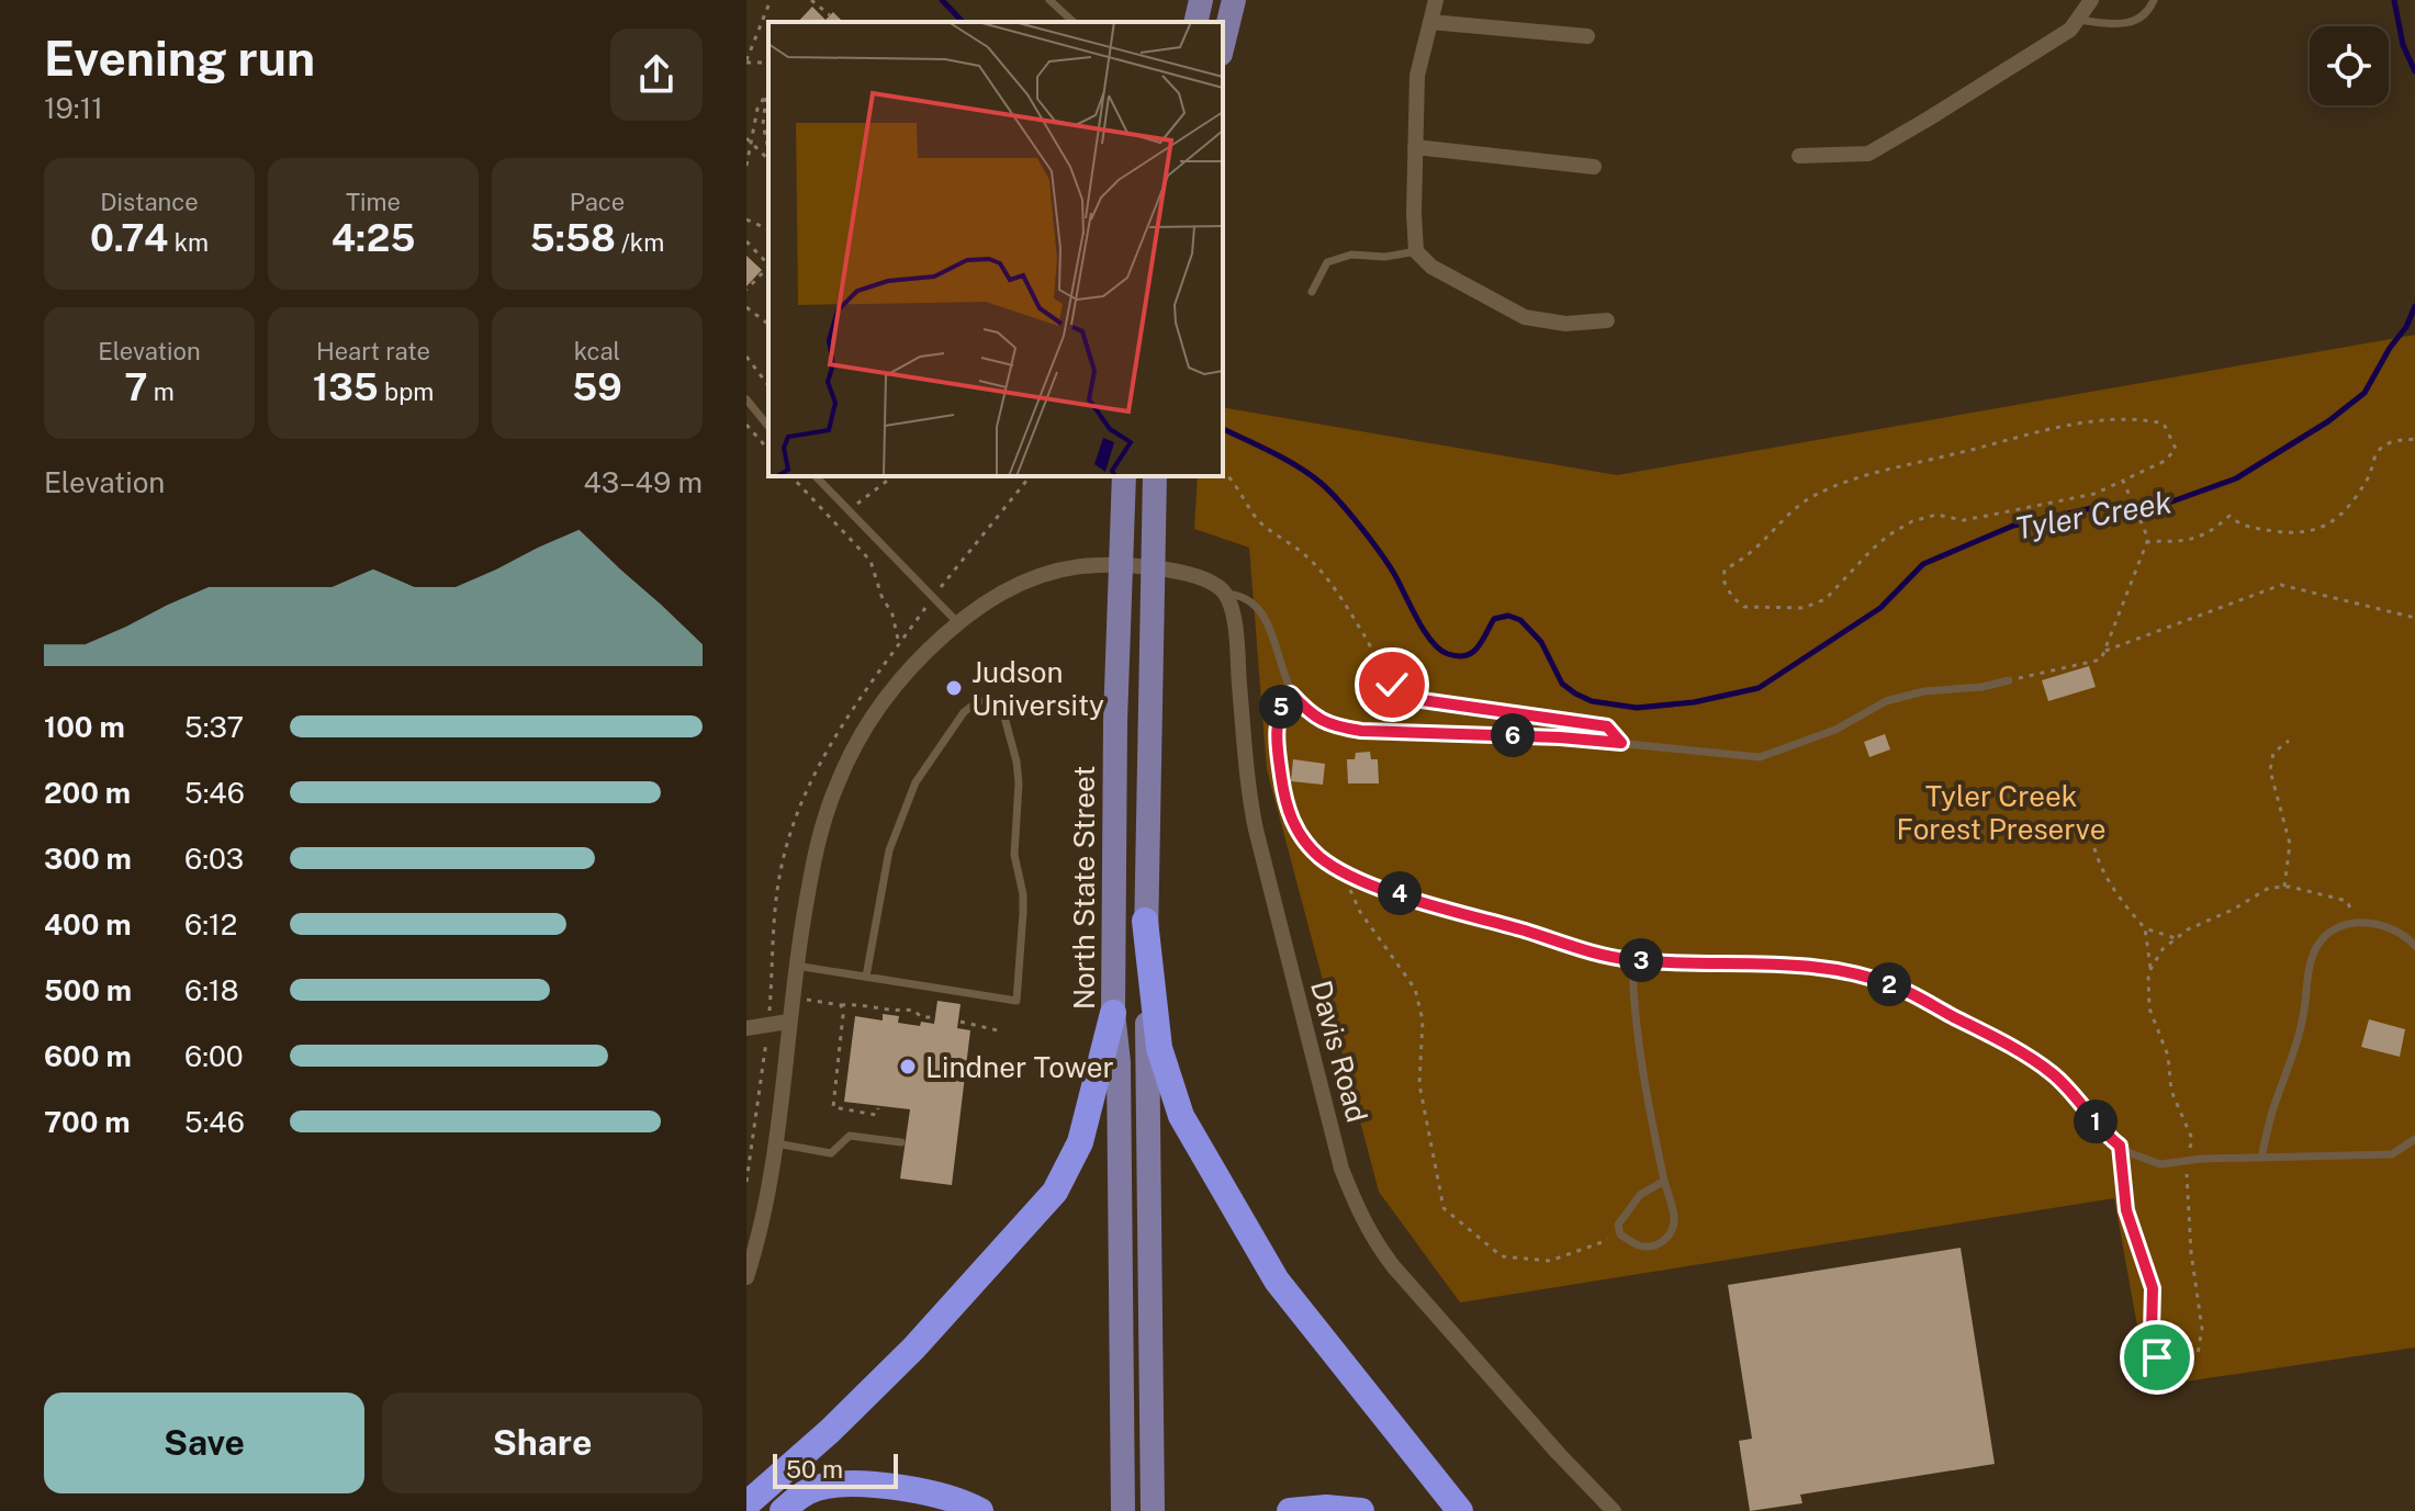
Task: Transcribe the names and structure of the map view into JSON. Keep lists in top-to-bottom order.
{
  "streets": {
    "main road": ["North State Street"],
    "street": ["Davis Road"]
  },
  "water": ["Tyler Creek"],
  "parks": ["Tyler Creek Forest Preserve"],
  "places": ["Judson University", "Lindner Tower"],
  "scale_bar": "50 m",
  "page": {
    "heading": ["Evening run", "19:11"],
    "stats": [
      ["Distance", "0.74 km"],
      ["Time", "4:25"],
      ["Pace", "5:58 /km"],
      ["Elevation", "7 m"],
      ["Heart rate", "135 bpm"],
      ["kcal", "59"]
    ],
    "chart": ["Elevation", "43–49 m"],
    "pins": [
      "5",
      "6",
      "4",
      "3",
      "2",
      "1"
    ],
    "list": [
      {
        "name": "100 m",
        "note": "5:37"
      },
      {
        "name": "200 m",
        "note": "5:46"
      },
      {
        "name": "300 m",
        "note": "6:03"
      },
      {
        "name": "400 m",
        "note": "6:12"
      },
      {
        "name": "500 m",
        "note": "6:18"
      },
      {
        "name": "600 m",
        "note": "6:00"
      },
      {
        "name": "700 m",
        "note": "5:46"
      }
    ],
    "buttons": ["Save", "Share"],
    "scale": "50 m"
  }
}
